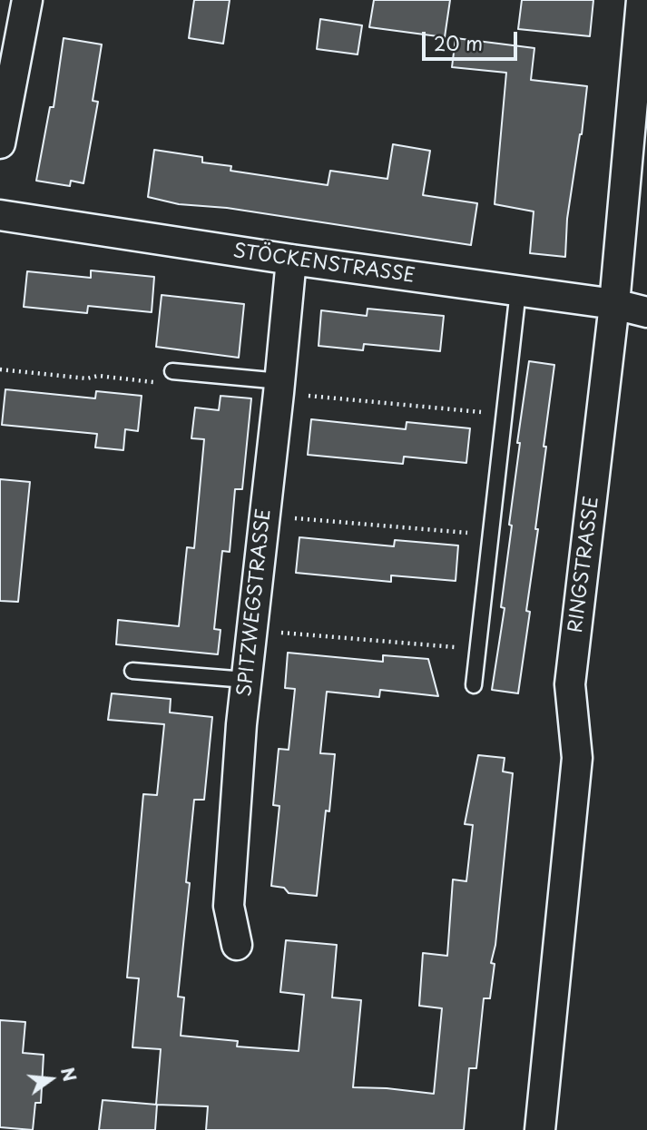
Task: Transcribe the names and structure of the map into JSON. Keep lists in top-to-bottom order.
{
  "streets": {
    "street": ["STÖCKENSTRASSE", "RINGSTRASSE", "SPITZWEGSTRASSE"]
  },
  "crossings": [
    ["STÖCKENSTRASSE", "RINGSTRASSE"],
    ["STÖCKENSTRASSE", "SPITZWEGSTRASSE"]
  ],
  "scale_bar": "20 m",
  "north": "right"
}
